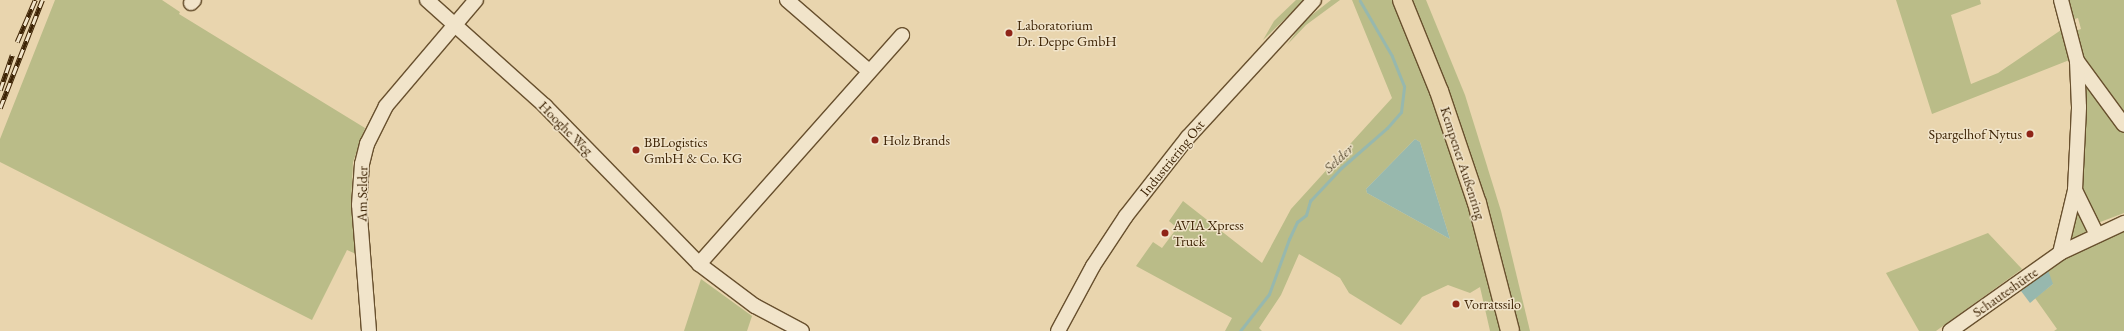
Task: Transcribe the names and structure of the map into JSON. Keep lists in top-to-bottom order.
{
  "streets": {
    "main road": ["Kempener Außenring"],
    "street": [
      "Hooghe Weg",
      "Industriering Ost",
      "Am Selder",
      "Schauteshütte"
    ]
  },
  "crossings": [
    ["Hooghe Weg", "Am Selder"]
  ],
  "water": ["Selder"],
  "places": [
    "Laboratorium Dr. Deppe GmbH",
    "Spargelhof Nytus",
    "Holz Brands",
    "BBLogistics GmbH & Co. KG",
    "AVIA Xpress Truck",
    "Vorratssilo"
  ]
}
